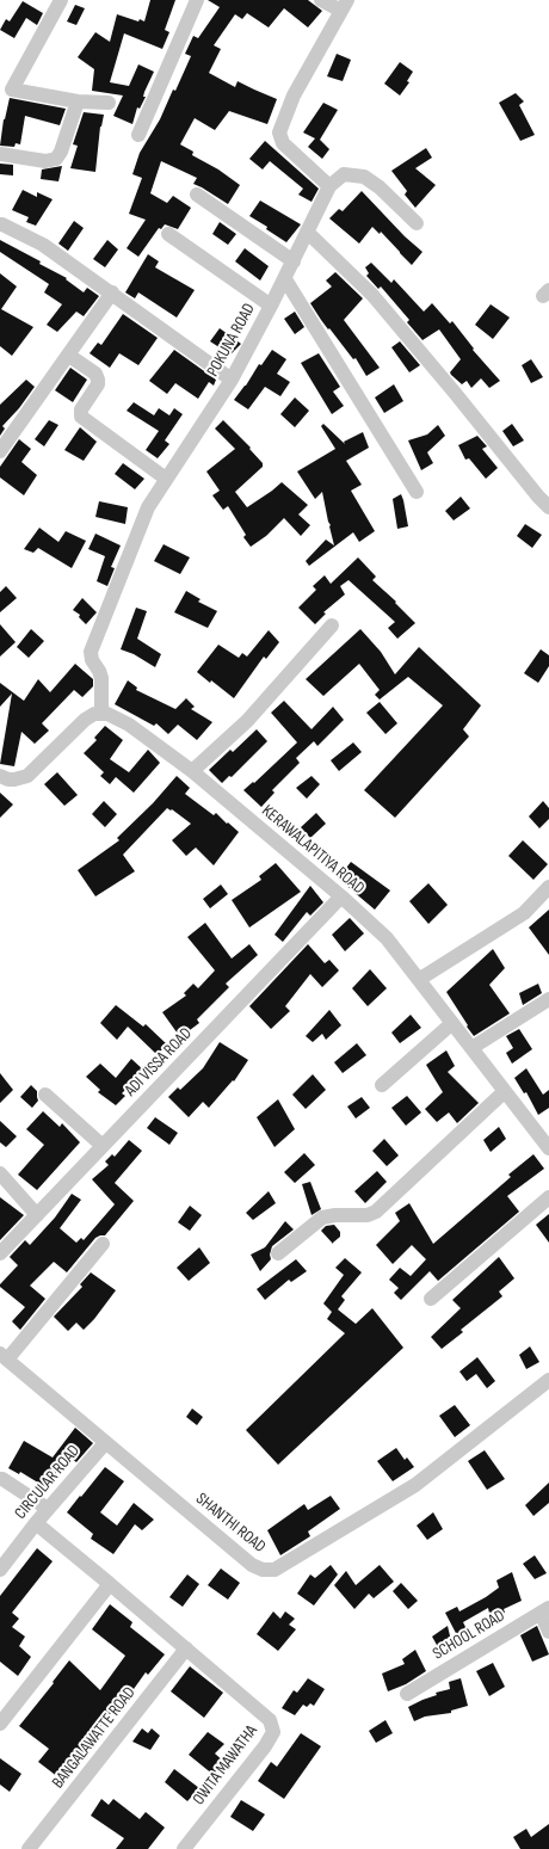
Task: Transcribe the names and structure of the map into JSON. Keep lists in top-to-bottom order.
{
  "streets": {
    "street": [
      "POKUNA ROAD",
      "KERAWALAPITIYA ROAD",
      "ADI VISSA ROAD",
      "CIRCULAR ROAD",
      "SHANTHI ROAD",
      "SCHOOL ROAD",
      "BANGALAWATTE ROAD",
      "OWITA MAWATHA"
    ]
  },
  "crossings": [
    ["POKUNA ROAD", "KERAWALAPITIYA ROAD"],
    ["KERAWALAPITIYA ROAD", "ADI VISSA ROAD"],
    ["CIRCULAR ROAD", "SHANTHI ROAD"],
    ["BANGALAWATTE ROAD", "OWITA MAWATHA"]
  ]
}
